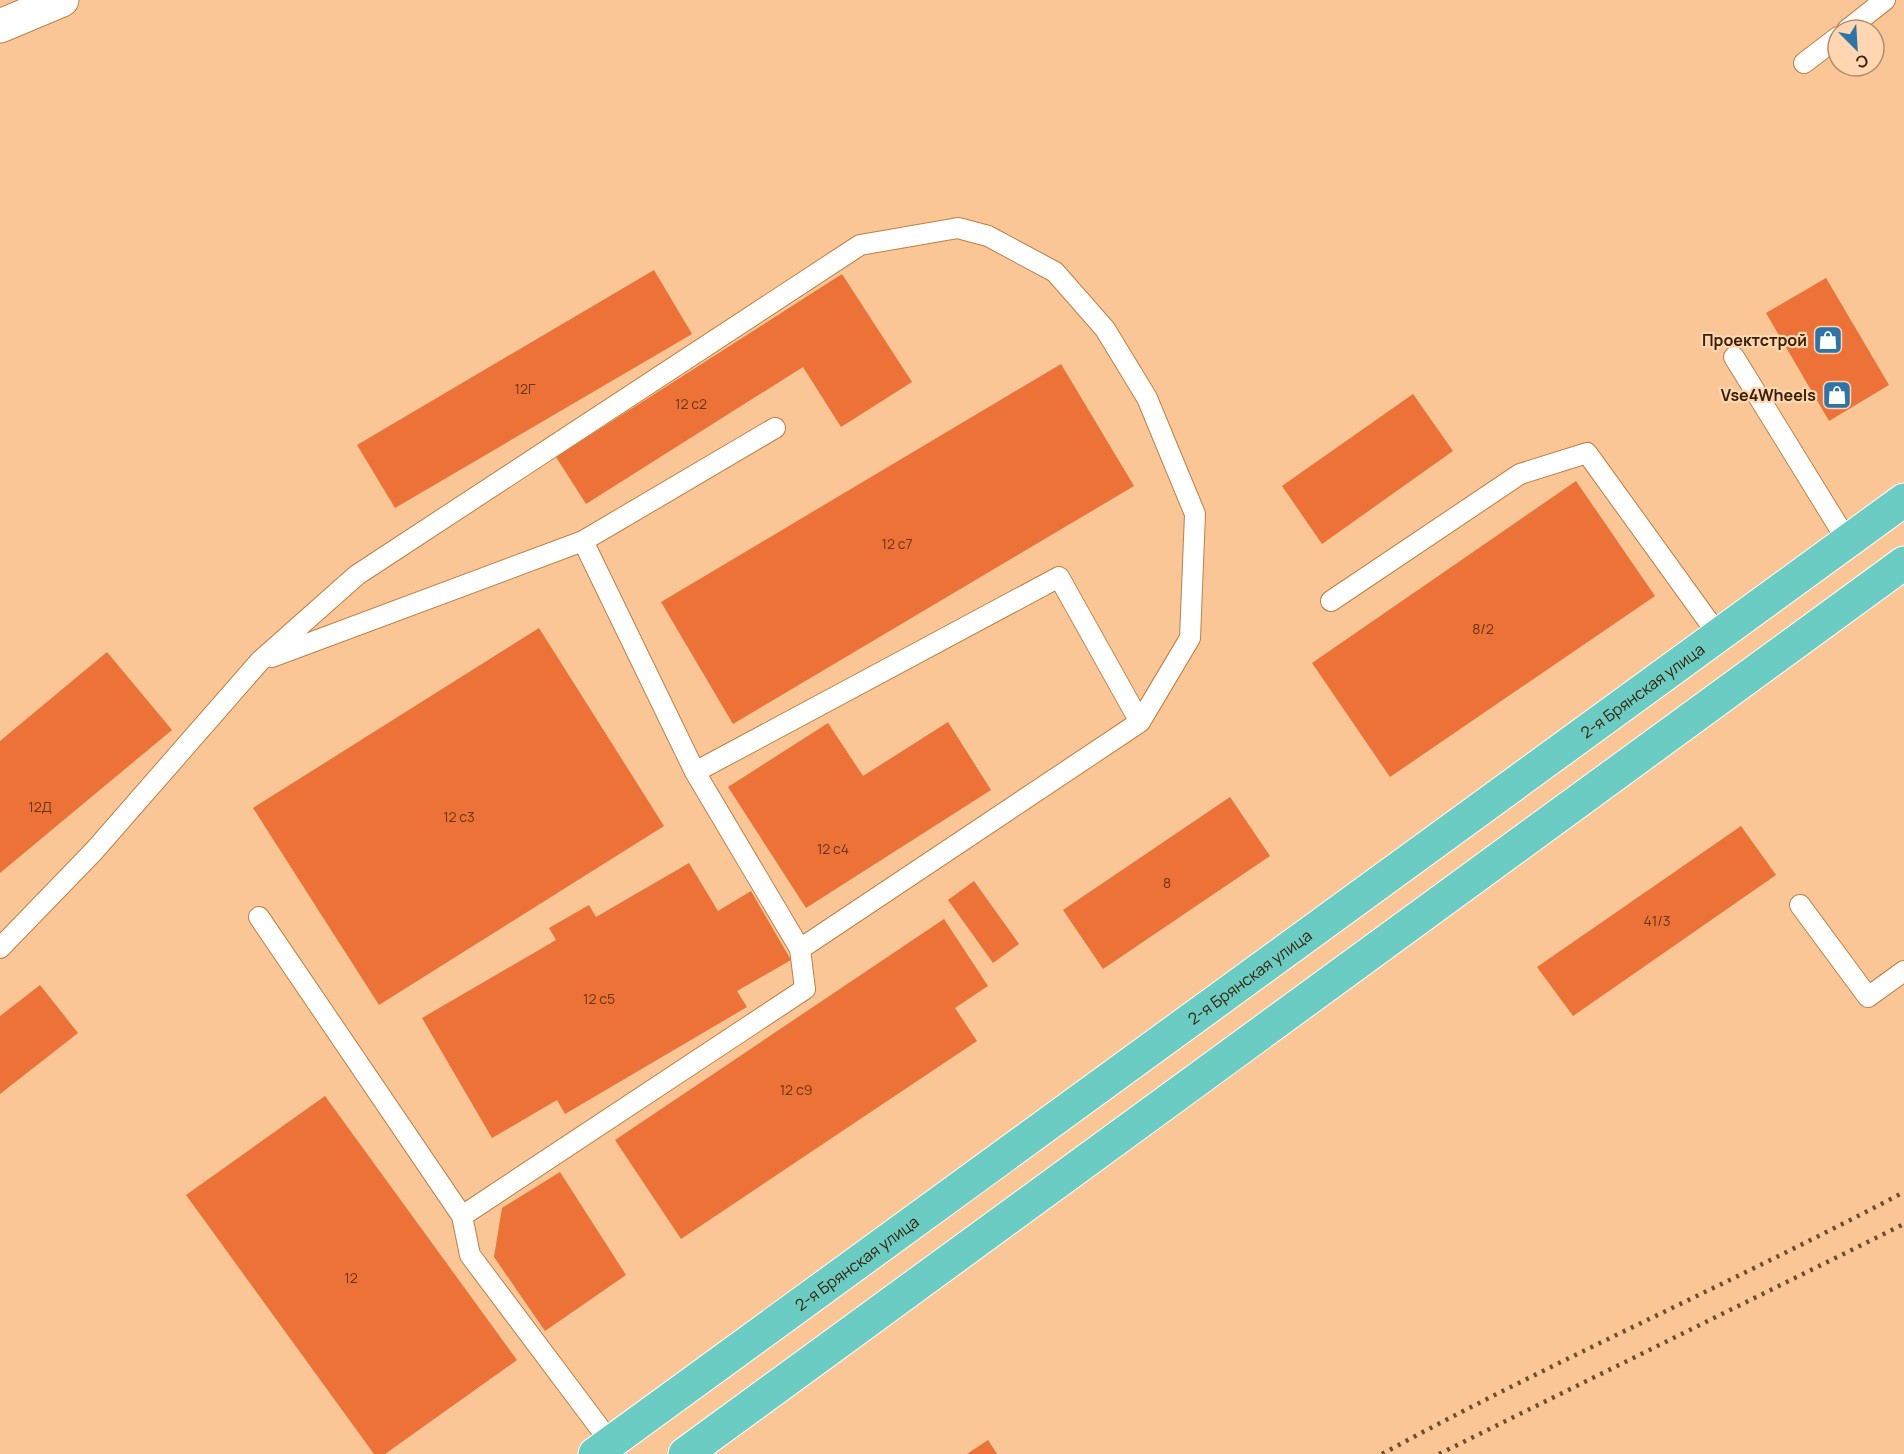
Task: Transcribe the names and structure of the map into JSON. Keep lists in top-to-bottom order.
{
  "streets": {
    "main road": ["2-я Брянская улица"]
  },
  "places": {
    "shop": ["Проектстрой", "Vse4Wheels"]
  },
  "house_numbers": [
    "12Г",
    "12 с2",
    "12 с7",
    "8/2",
    "12Д",
    "12 с3",
    "12 с4",
    "8",
    "41/3",
    "12 с5",
    "12 с9",
    "12"
  ],
  "north": "bottom right"
}
